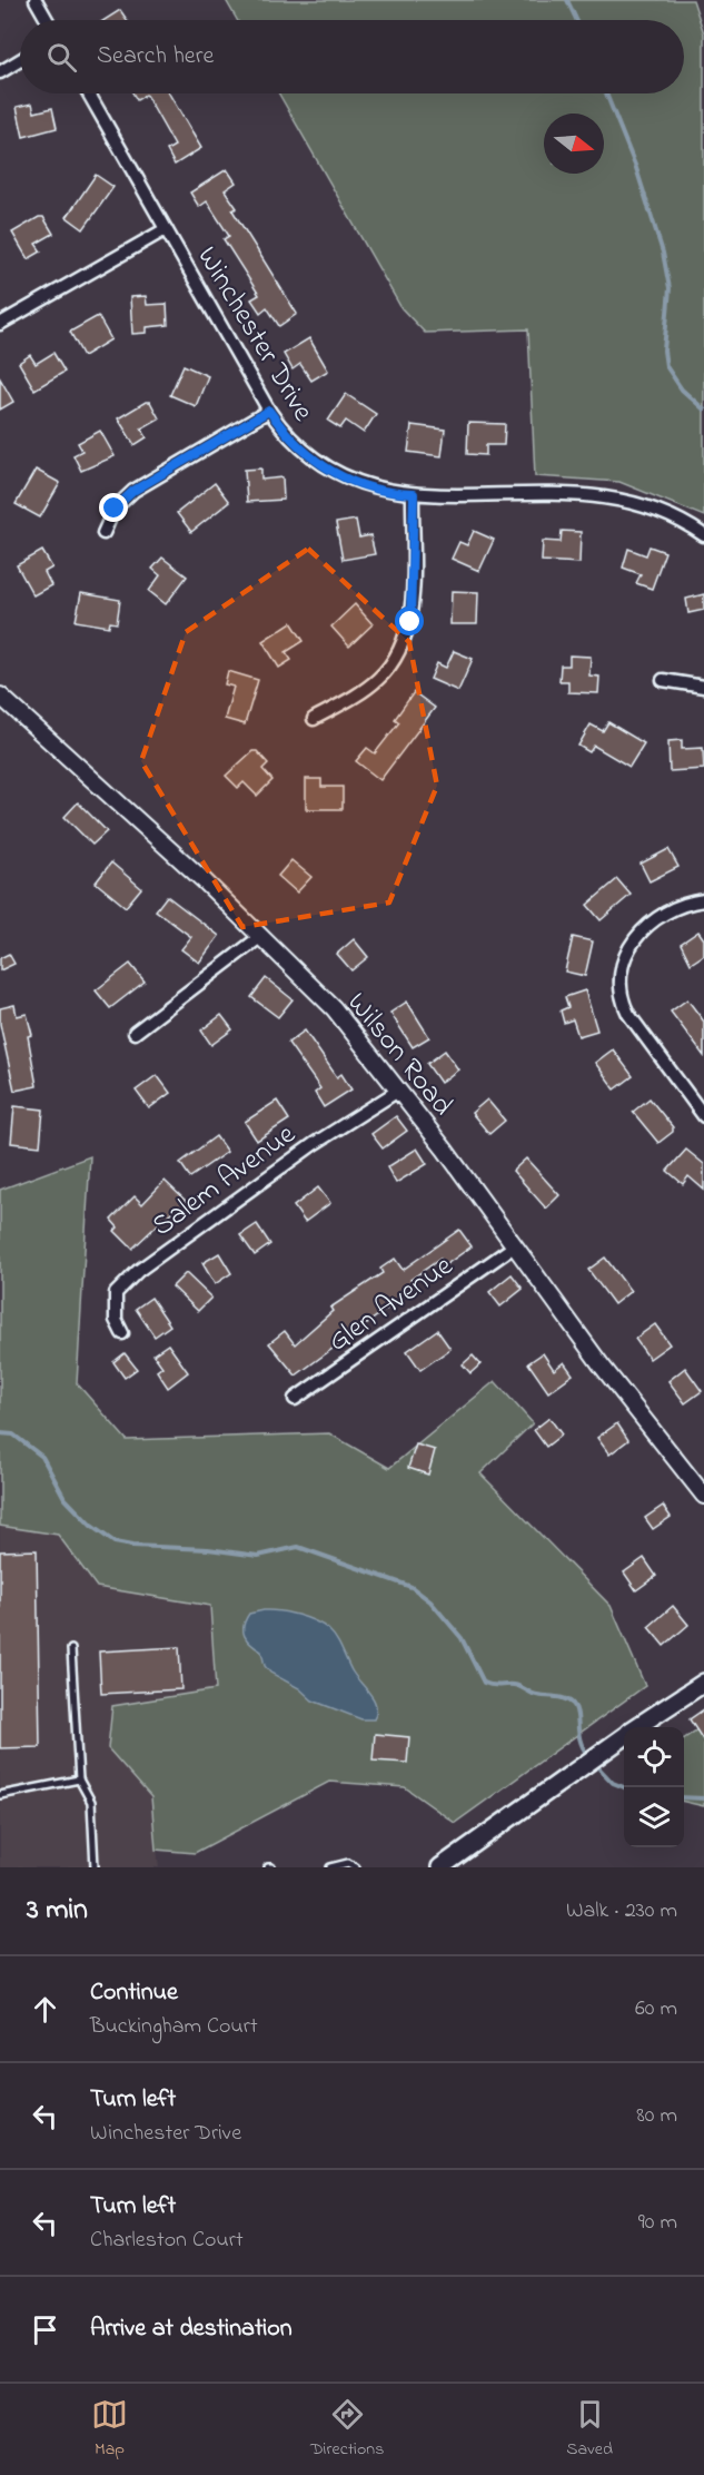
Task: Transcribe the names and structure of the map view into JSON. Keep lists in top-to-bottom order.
{
  "streets": {
    "street": [
      "Winchester Drive",
      "Wilson Road",
      "Salem Avenue",
      "Glen Avenue"
    ]
  },
  "crossings": [
    ["Wilson Road", "Salem Avenue"],
    ["Wilson Road", "Glen Avenue"]
  ],
  "north": "right",
  "page": {
    "search": "Search here",
    "heading": ["3 min", "Walk · 230 m"],
    "list": [
      ["Continue", "Buckingham Court", "60 m"],
      ["Turn left", "Winchester Drive", "80 m"],
      ["Turn left", "Charleston Court", "90 m"],
      "Arrive at destination"
    ],
    "nav": ["Map", "Directions", "Saved"]
  }
}
